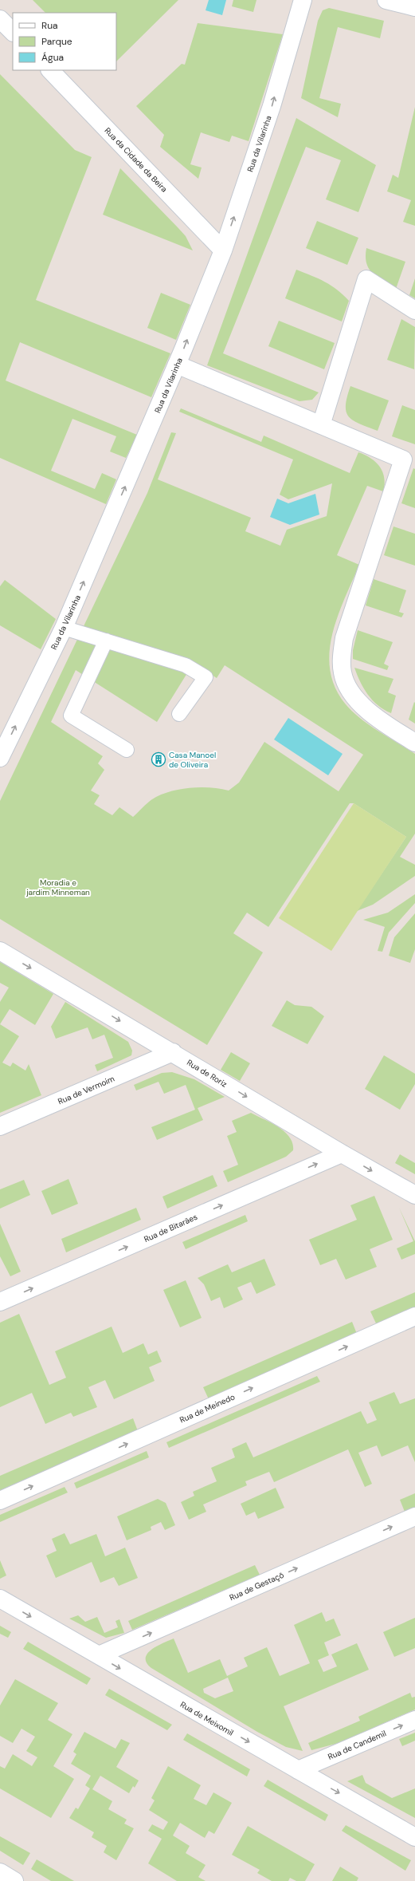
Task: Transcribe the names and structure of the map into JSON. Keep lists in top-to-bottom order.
{
  "streets": {
    "street": [
      "Rua da Vilarinha",
      "Rua da Cidade da Beira",
      "Rua de Roriz",
      "Rua de Vermoim",
      "Rua de Bitarães",
      "Rua de Meinedo",
      "Rua de Gestaçô",
      "Rua de Meixomil",
      "Rua de Candemil"
    ]
  },
  "crossings": [
    ["Rua da Vilarinha", "Rua da Cidade da Beira"],
    ["Rua de Roriz", "Rua de Vermoim"],
    ["Rua de Roriz", "Rua de Bitarães"],
    ["Rua de Gestaçô", "Rua de Meixomil"],
    ["Rua de Meixomil", "Rua de Candemil"]
  ],
  "one_way": [
    "Rua da Vilarinha",
    "Rua de Roriz",
    "Rua de Bitarães",
    "Rua de Meinedo",
    "Rua de Gestaçô",
    "Rua de Meixomil",
    "Rua de Candemil"
  ],
  "parks": ["Moradia e jardim Minneman"],
  "places": {
    "building": ["Casa Manoel de Oliveira"]
  },
  "legend": ["Rua", "Parque", "Água"]
}
